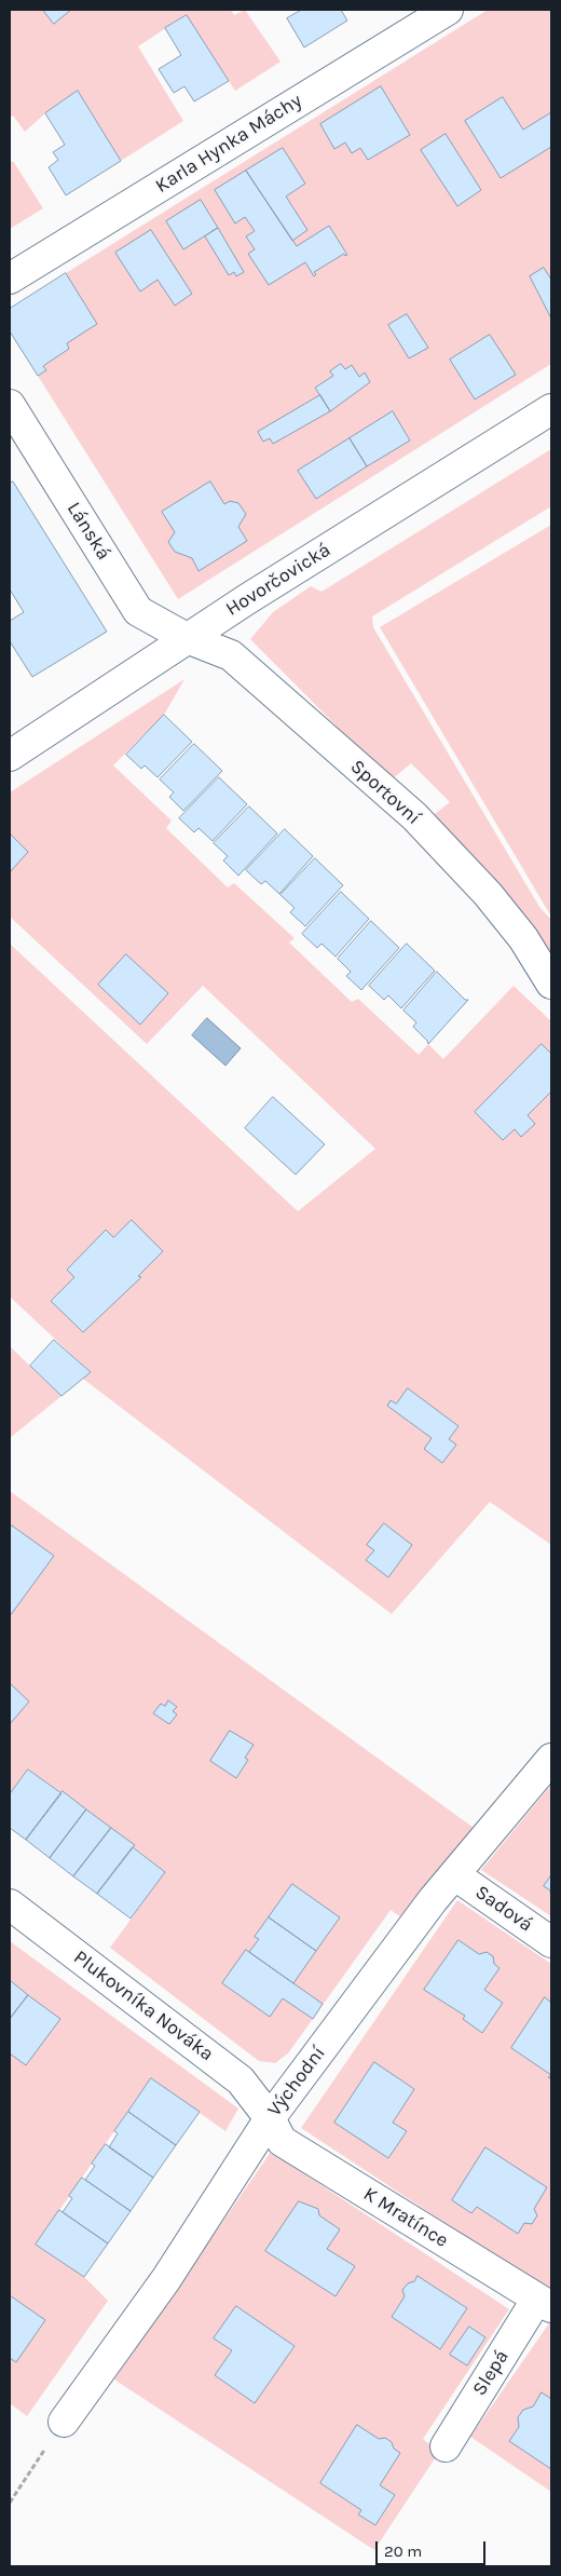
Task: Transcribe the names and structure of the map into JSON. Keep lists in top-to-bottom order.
{
  "streets": {
    "street": [
      "Karla Hynka Máchy",
      "Lánská",
      "Hovorčovická",
      "Sportovní",
      "Sadová",
      "Plukovníka Nováka",
      "Východní",
      "K Mratínce",
      "Slepá"
    ]
  },
  "crossings": [
    ["Lánská", "Hovorčovická"],
    ["Lánská", "Sportovní"],
    ["Hovorčovická", "Sportovní"],
    ["Sadová", "Východní"],
    ["Plukovníka Nováka", "Východní"],
    ["Plukovníka Nováka", "K Mratínce"],
    ["Východní", "K Mratínce"],
    ["K Mratínce", "Slepá"]
  ],
  "scale_bar": "20 m"
}
